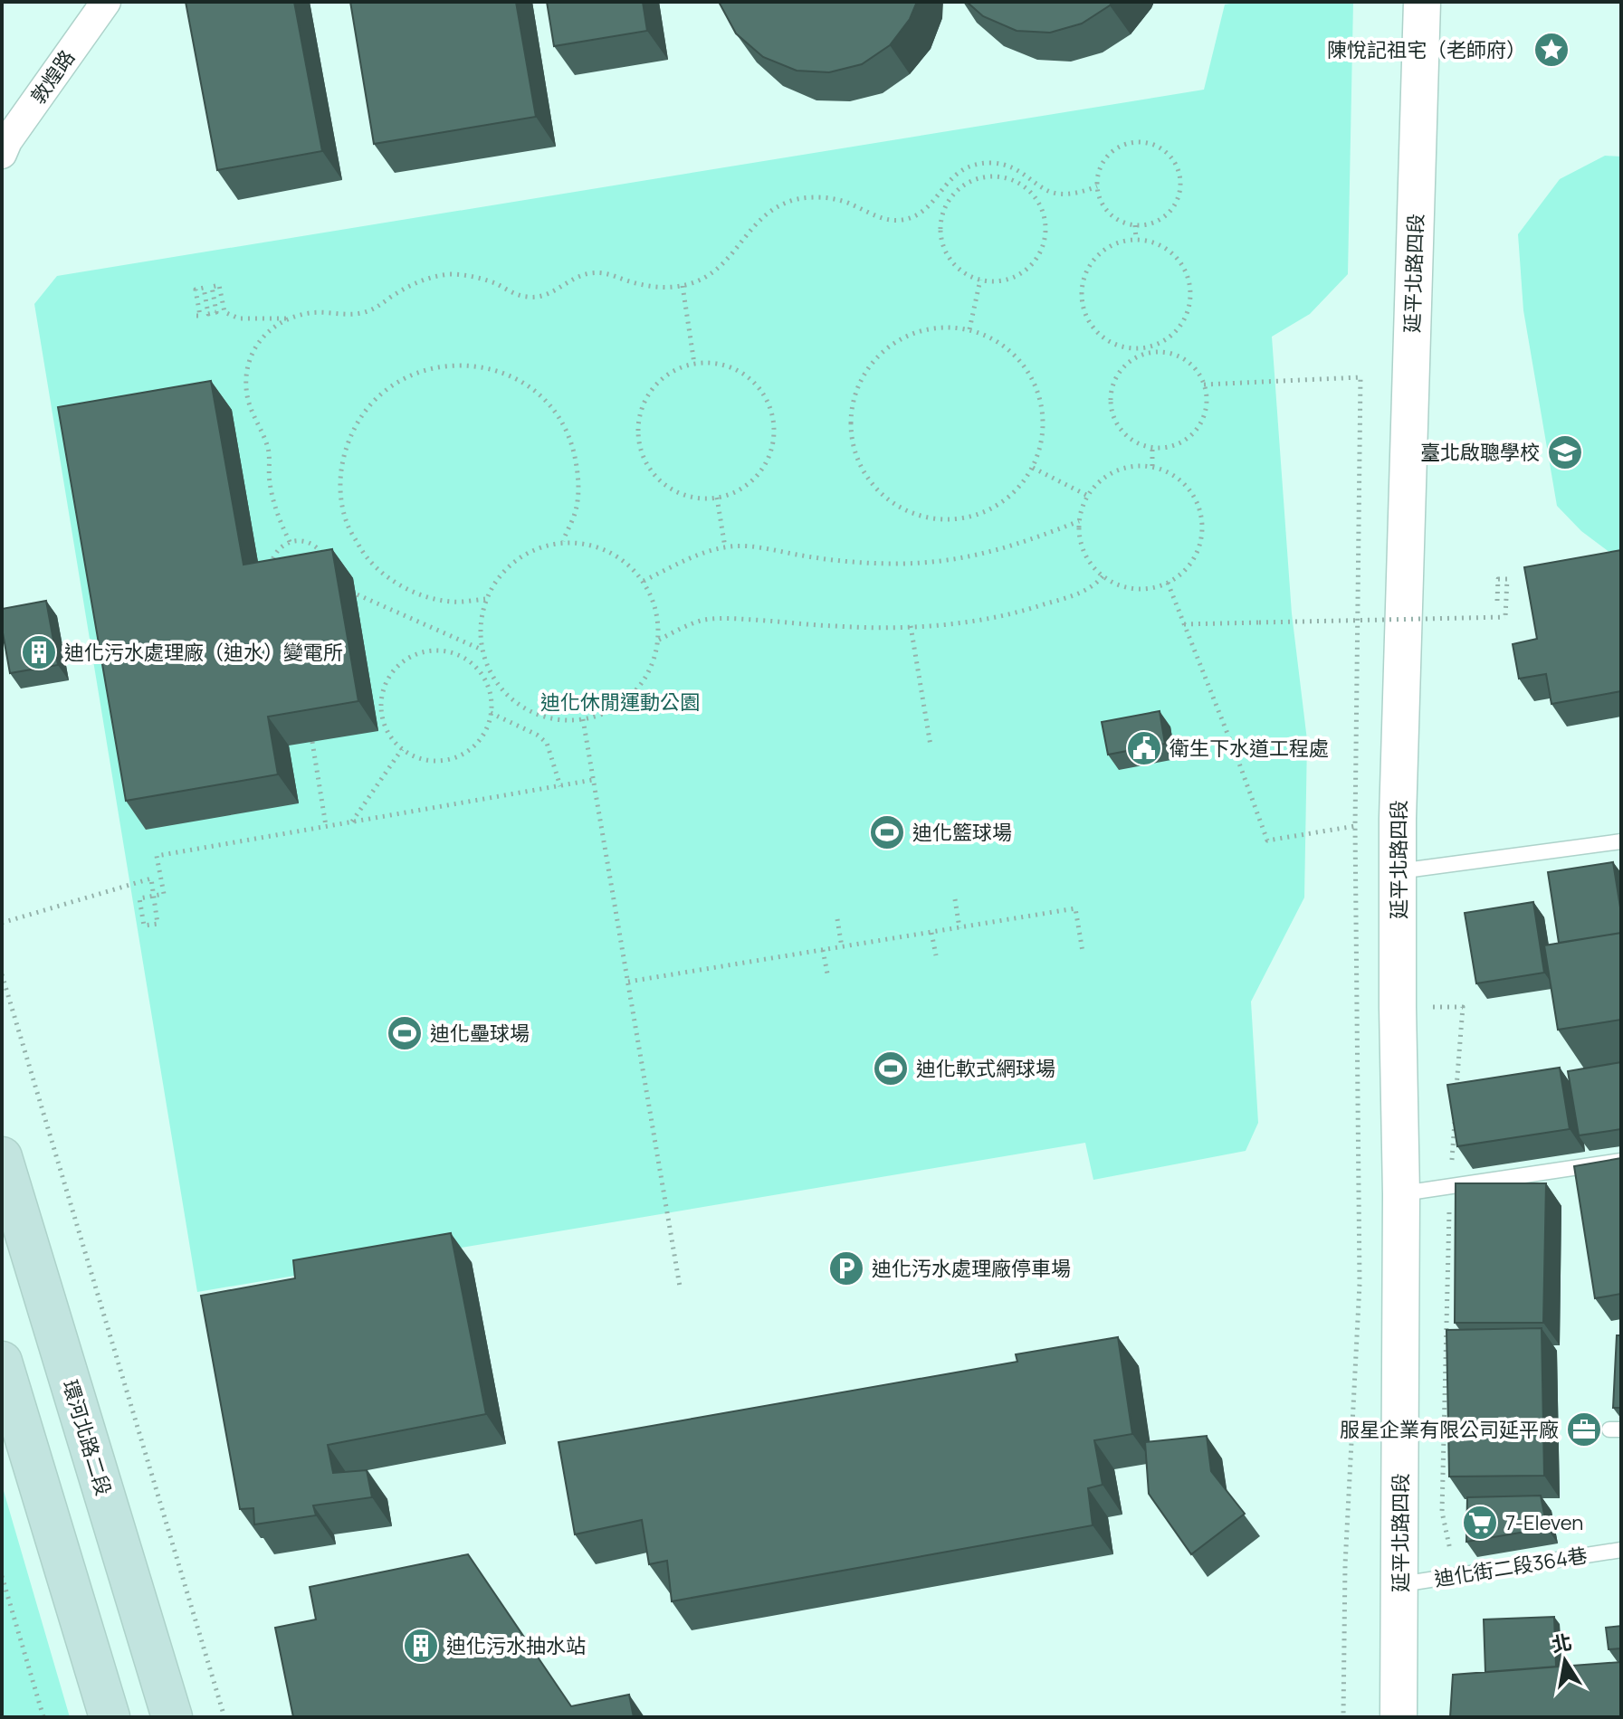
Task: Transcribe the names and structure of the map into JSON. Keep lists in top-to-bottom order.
{
  "streets": {
    "main road": ["環河北路二段"],
    "street": ["敦煌路", "延平北路四段"],
    "lane": ["迪化街二段364巷"]
  },
  "crossings": [
    ["延平北路四段", "迪化街二段364巷"]
  ],
  "parks": ["迪化休閒運動公園"],
  "places": {
    "place": ["陳悅記祖宅（老師府）"],
    "school or university": ["臺北啟聰學校"],
    "building": ["迪化污水處理廠（迪水）變電所", "迪化污水抽水站"],
    "public building": ["衛生下水道工程處"],
    "sports": ["迪化籃球場", "迪化壘球場", "迪化軟式網球場"],
    "parking": ["迪化汚水處理廠停車場"],
    "office": ["服星企業有限公司延平廠"],
    "supermarket": ["7-Eleven"]
  },
  "north": "top"
}
